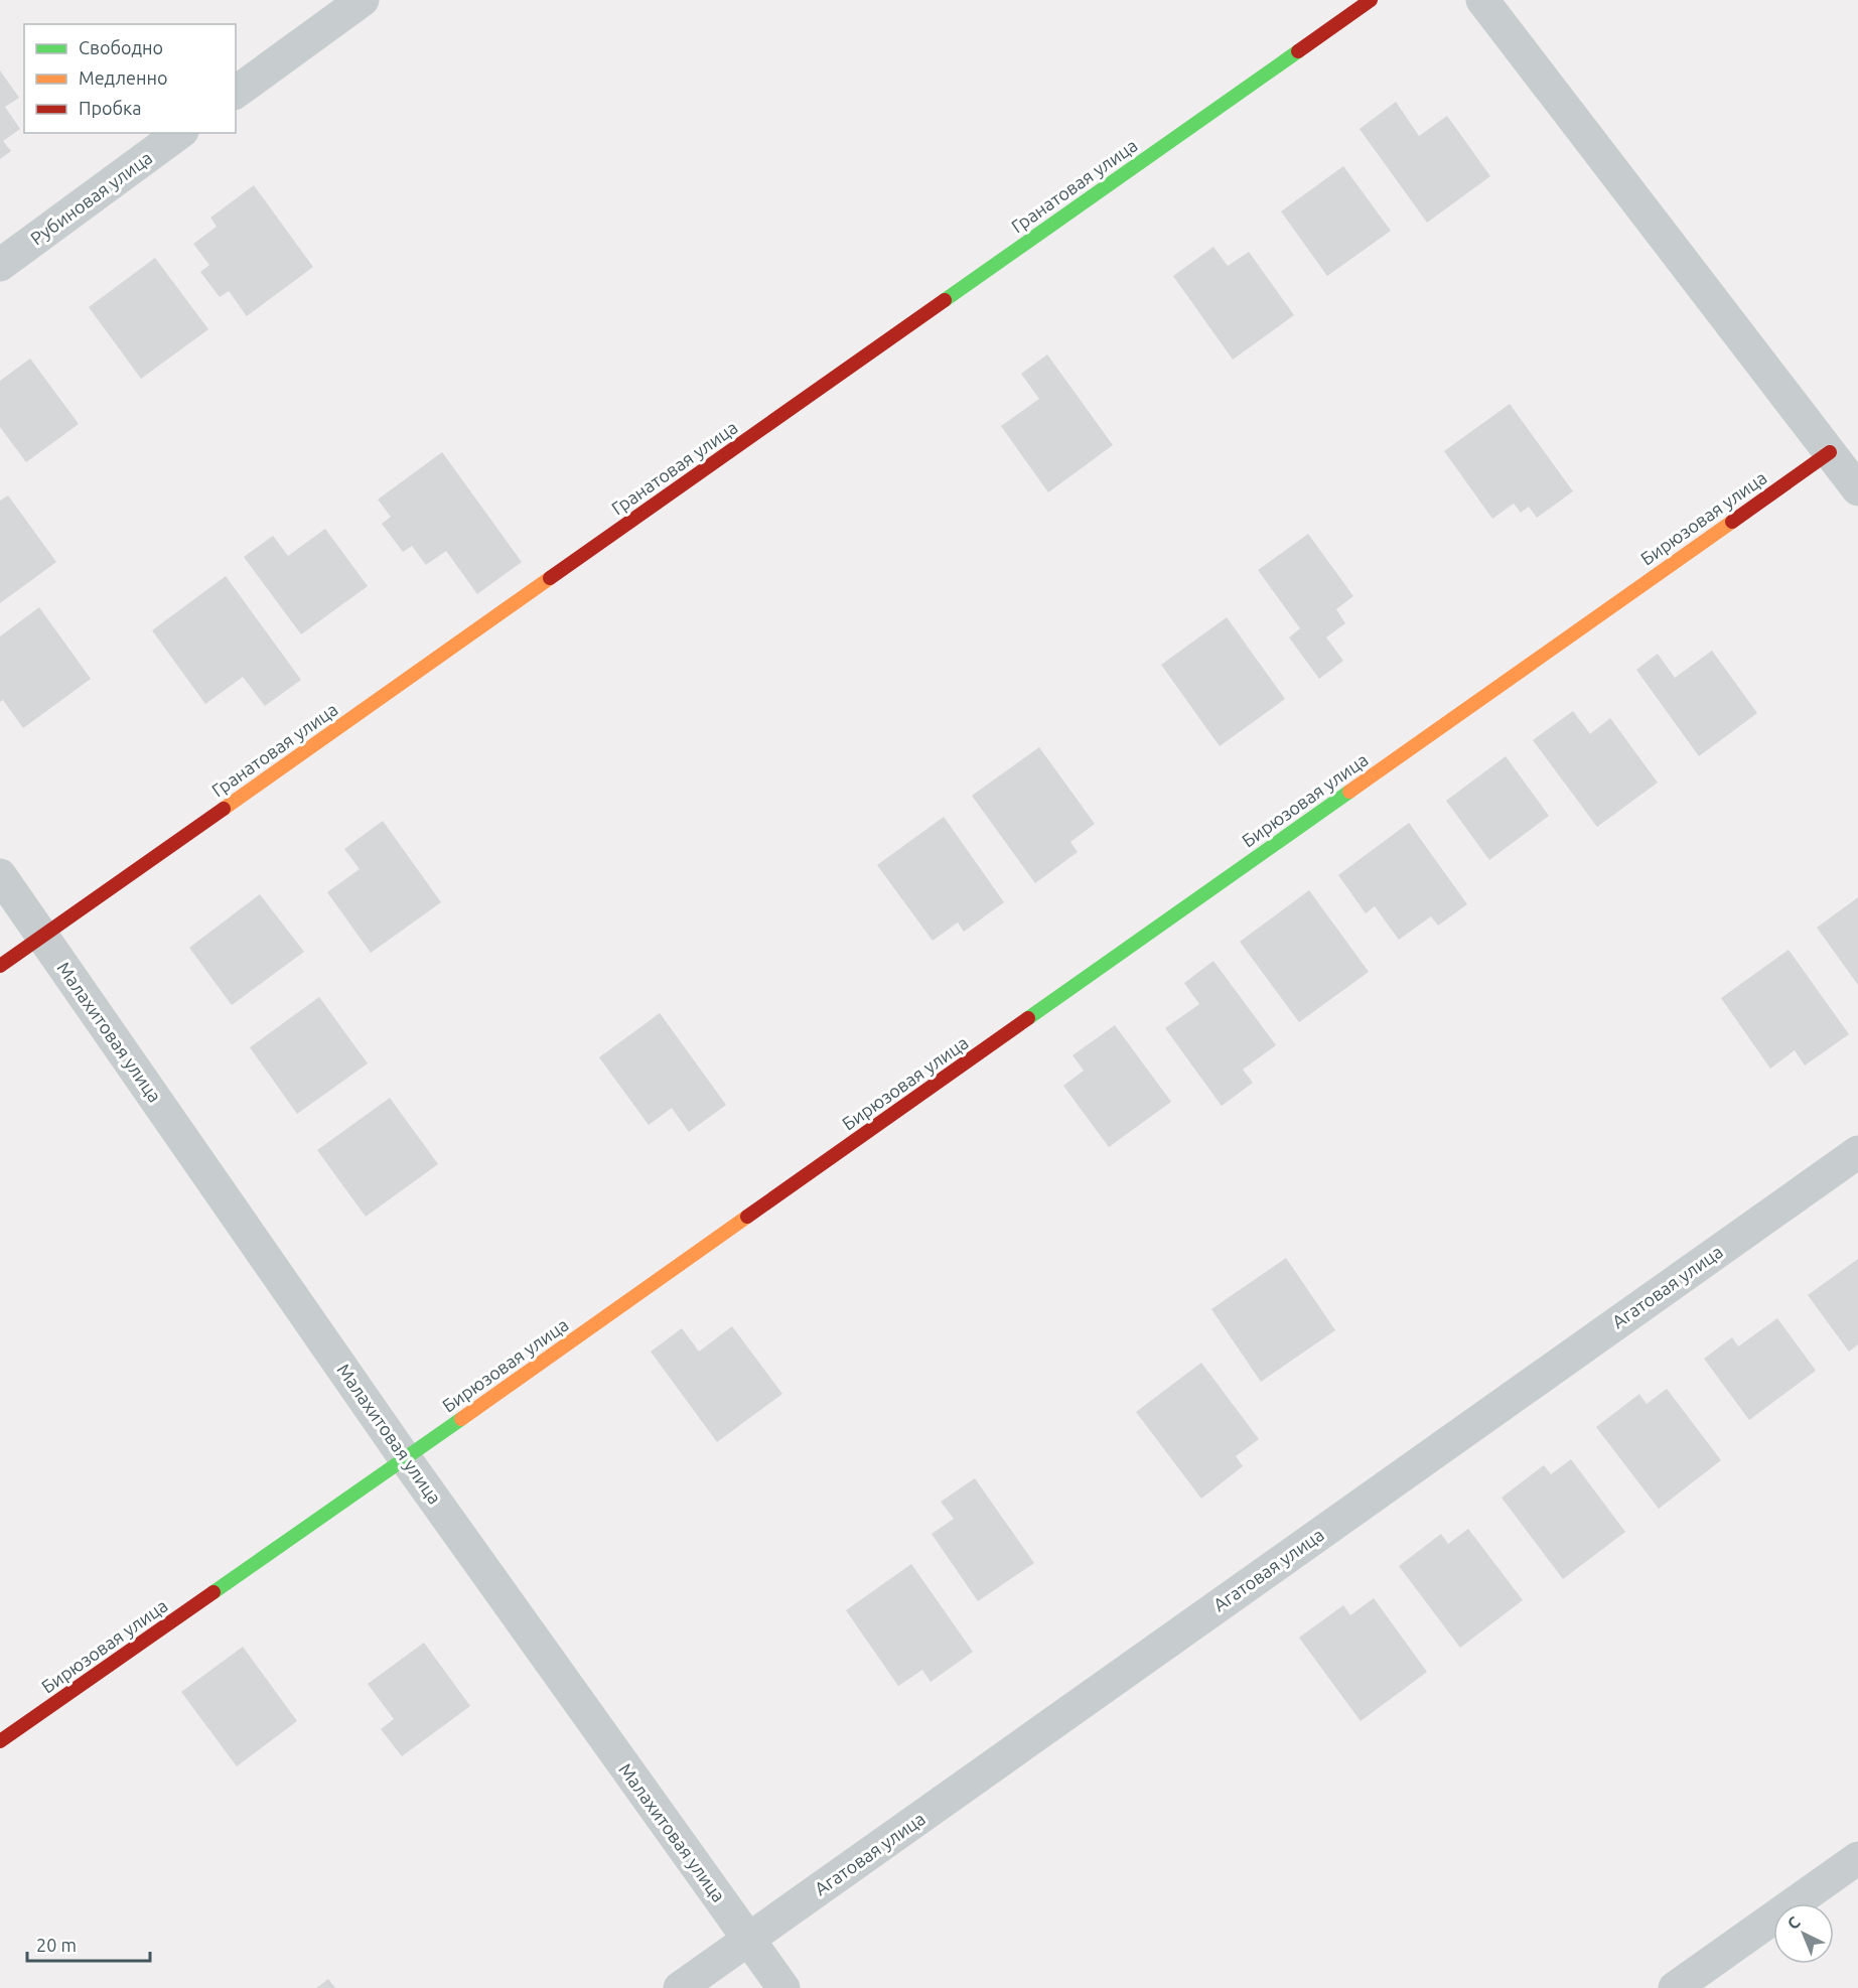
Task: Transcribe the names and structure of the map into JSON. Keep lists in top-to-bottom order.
{
  "streets": {
    "street": [
      "Гранатовая улица",
      "Рубиновая улица",
      "Бирюзовая улица",
      "Малахитовая улица",
      "Агатовая улица"
    ]
  },
  "crossings": [
    ["Гранатовая улица", "Малахитовая улица"],
    ["Бирюзовая улица", "Малахитовая улица"],
    ["Малахитовая улица", "Агатовая улица"]
  ],
  "legend": ["Свободно", "Медленно", "Пробка"],
  "scale_bar": "20 m",
  "north": "top left"
}
